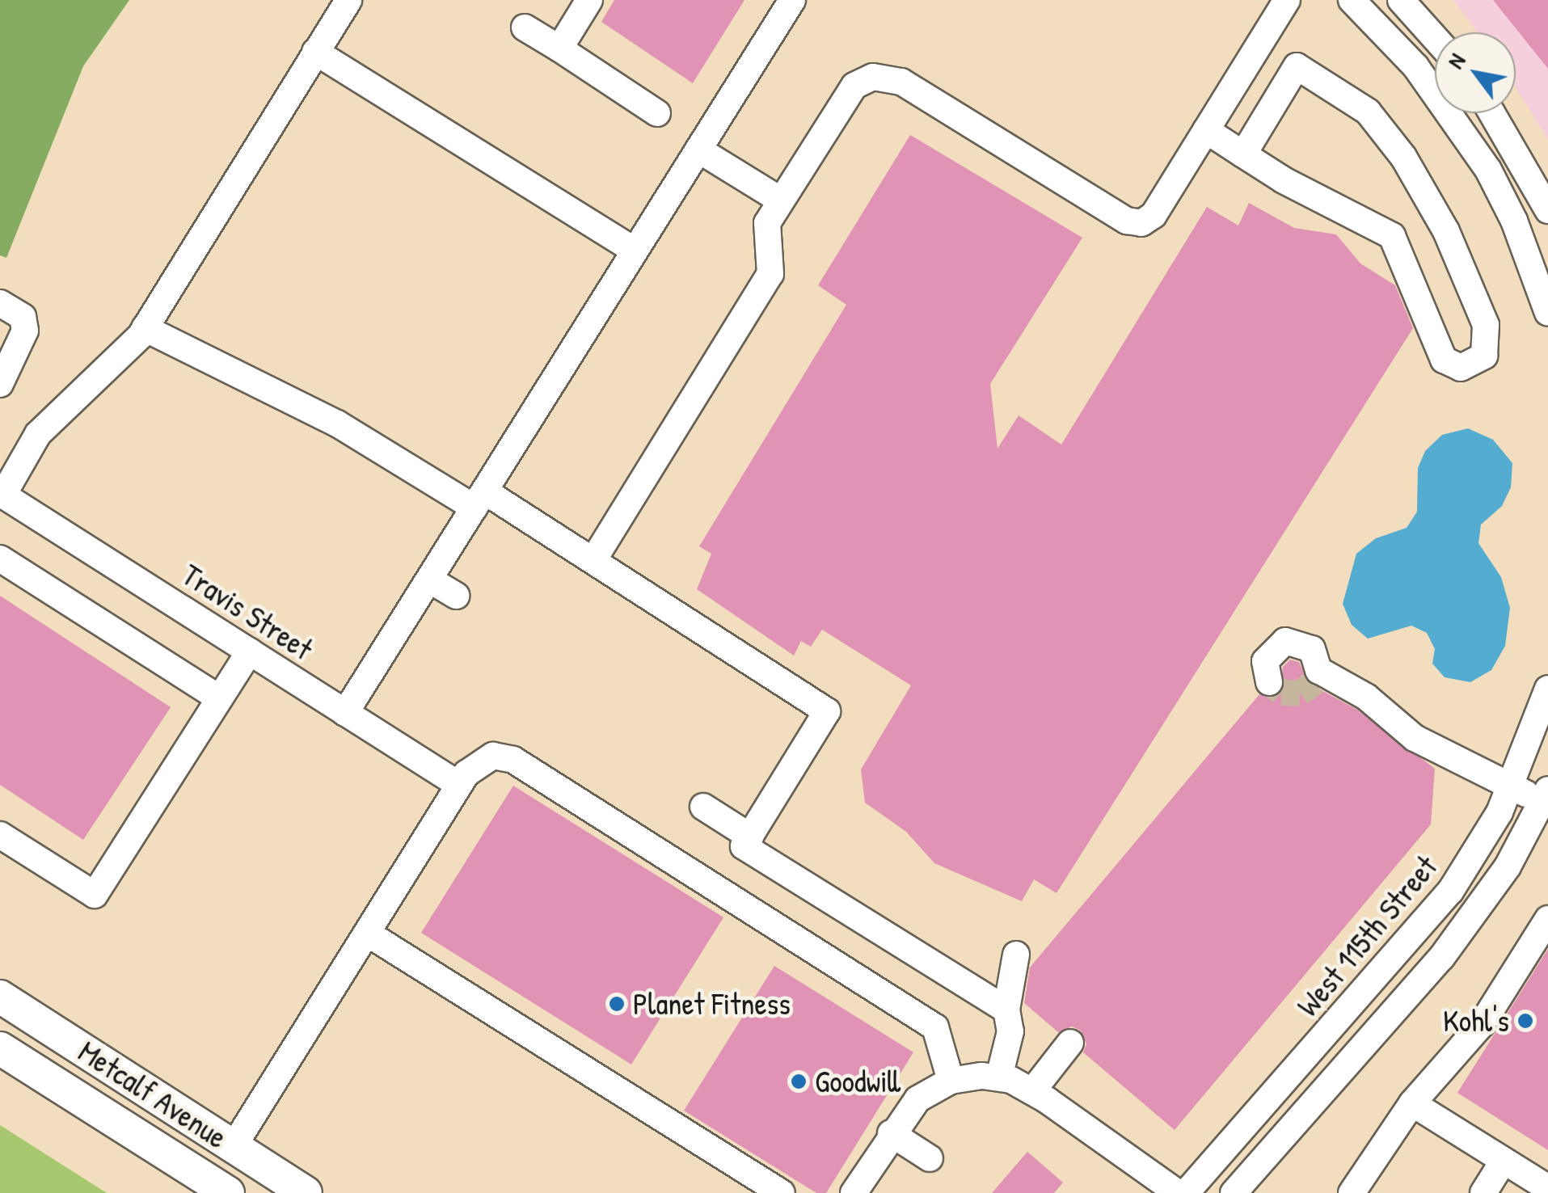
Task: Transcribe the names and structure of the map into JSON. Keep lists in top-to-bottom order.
{
  "streets": {
    "main road": ["Metcalf Avenue"],
    "street": ["Travis Street", "West 115th Street"]
  },
  "places": ["Planet Fitness", "Kohl's", "Goodwill"],
  "north": "top left"
}
